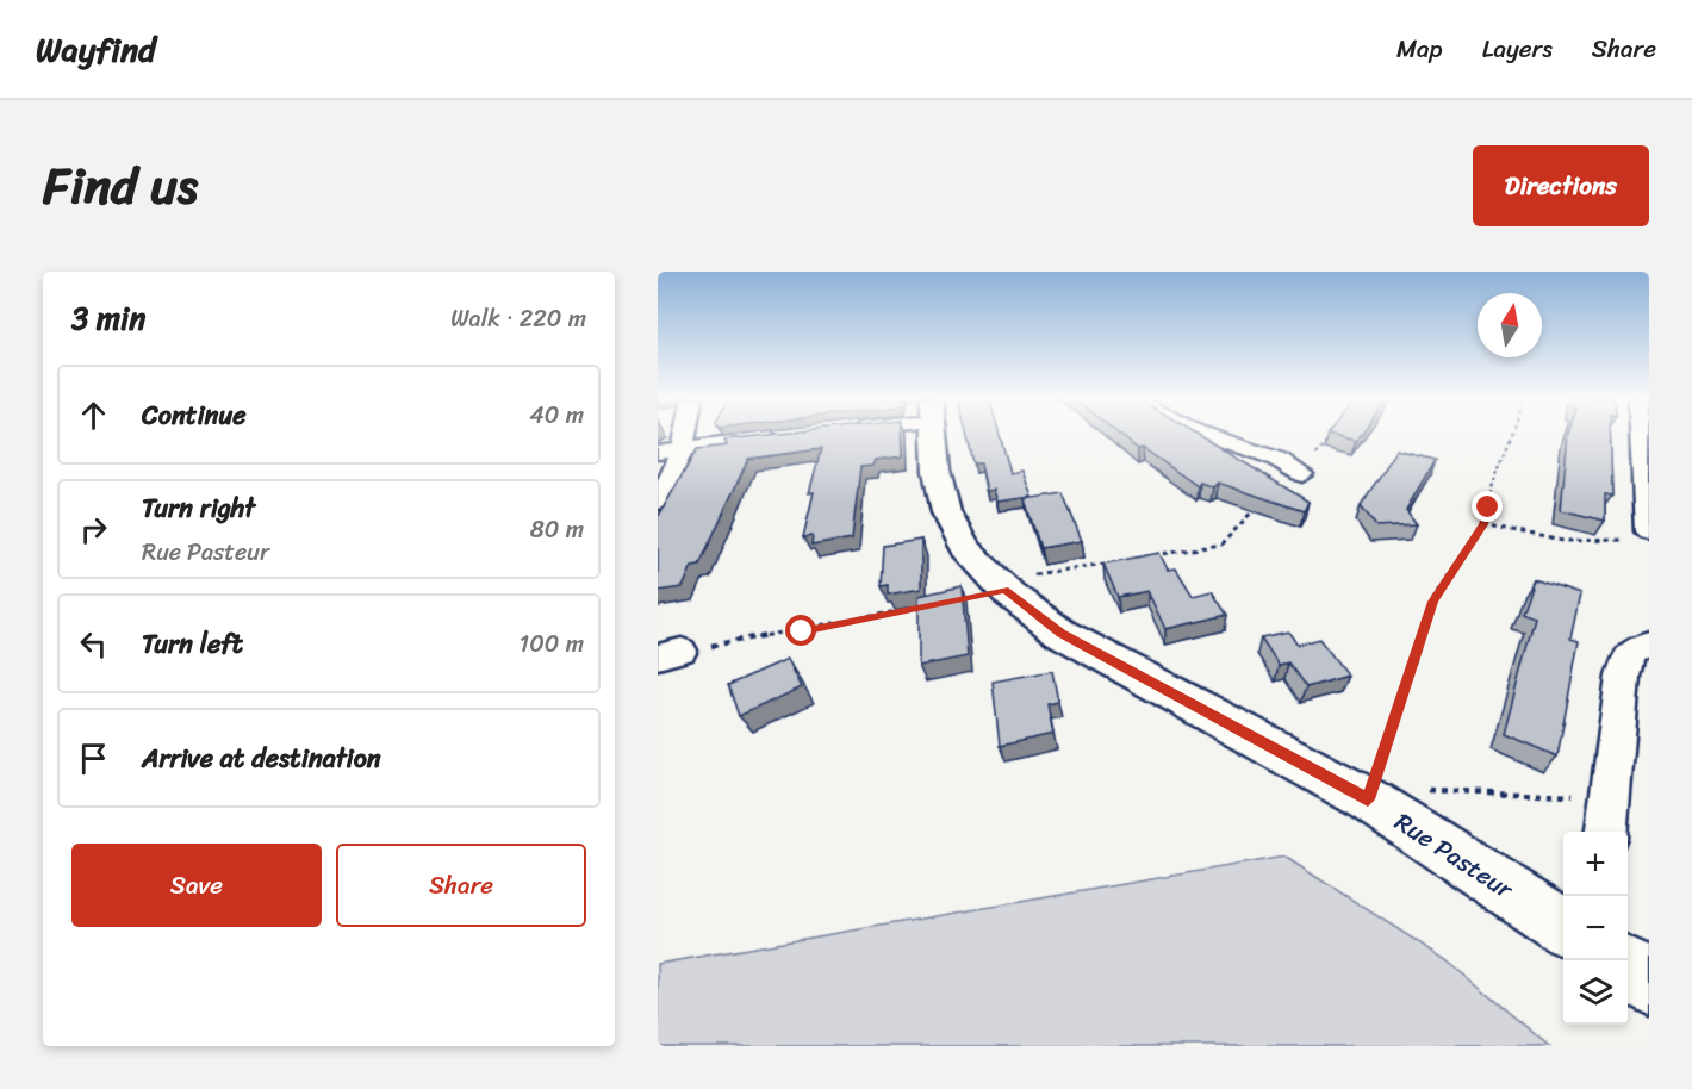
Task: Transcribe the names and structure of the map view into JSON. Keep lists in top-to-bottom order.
{
  "streets": {
    "street": ["Rue Pasteur"]
  },
  "north": "top",
  "page": {
    "header": "Wayfind",
    "nav": ["Map", "Layers", "Share"],
    "title": "Find us",
    "buttons": [
      "Directions",
      ["Save", "Share"]
    ],
    "heading": ["3 min", "Walk · 220 m"],
    "list": [
      ["Continue", "40 m"],
      ["Turn right", "Rue Pasteur", "80 m"],
      ["Turn left", "100 m"],
      "Arrive at destination"
    ],
    "map_buttons": ["+", "−"]
  }
}
